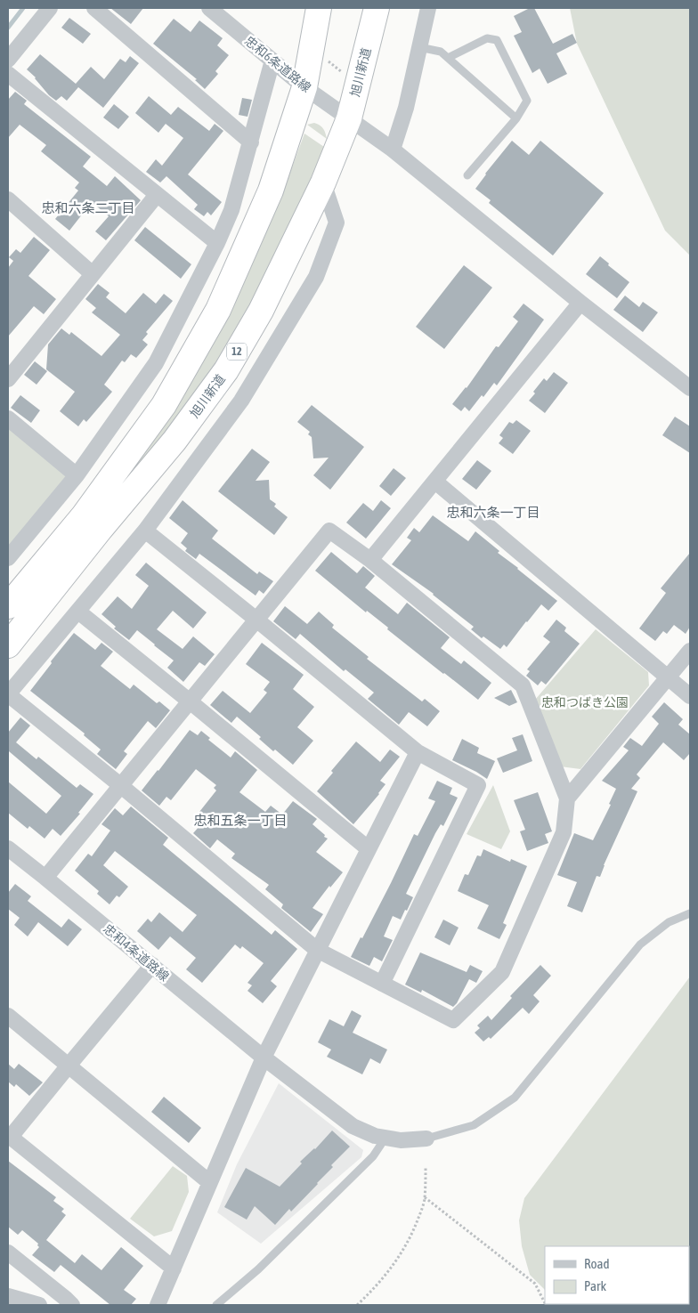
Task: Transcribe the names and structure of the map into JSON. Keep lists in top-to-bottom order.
{
  "streets": {
    "highway": ["旭川新道", "12"],
    "street": ["忠和6条道路線", "忠和4条道路線"]
  },
  "crossings": [
    ["忠和6条道路線", "旭川新道"]
  ],
  "districts": ["忠和六条二丁目", "忠和六条一丁目", "忠和五条一丁目"],
  "parks": ["忠和つばき公園"],
  "legend": ["Road", "Park"]
}
